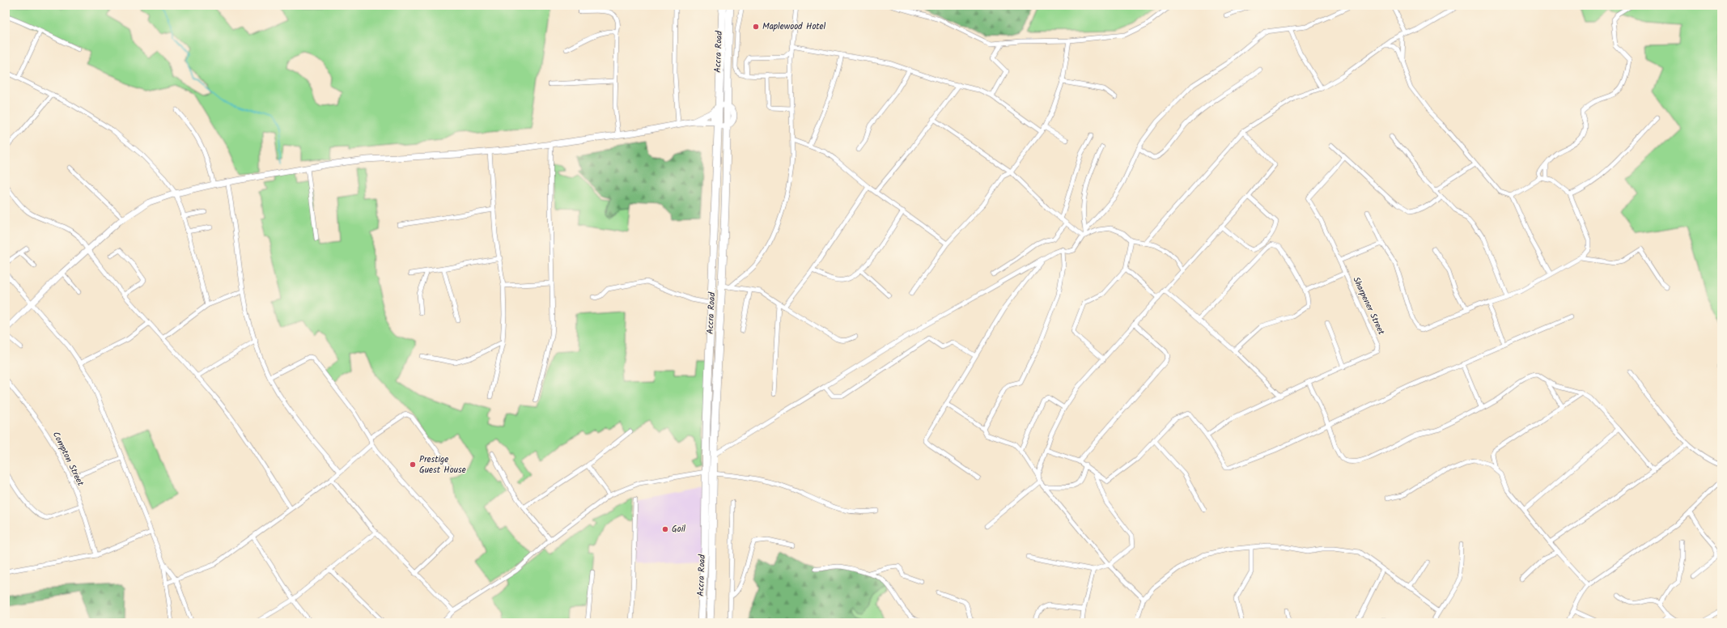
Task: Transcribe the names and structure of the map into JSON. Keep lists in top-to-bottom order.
{
  "streets": {
    "highway": ["Accra Road"],
    "street": ["Sharpener Street", "Compton Street"]
  },
  "places": ["Maplewood Hotel", "Prestige Guest House", "Goil"]
}
